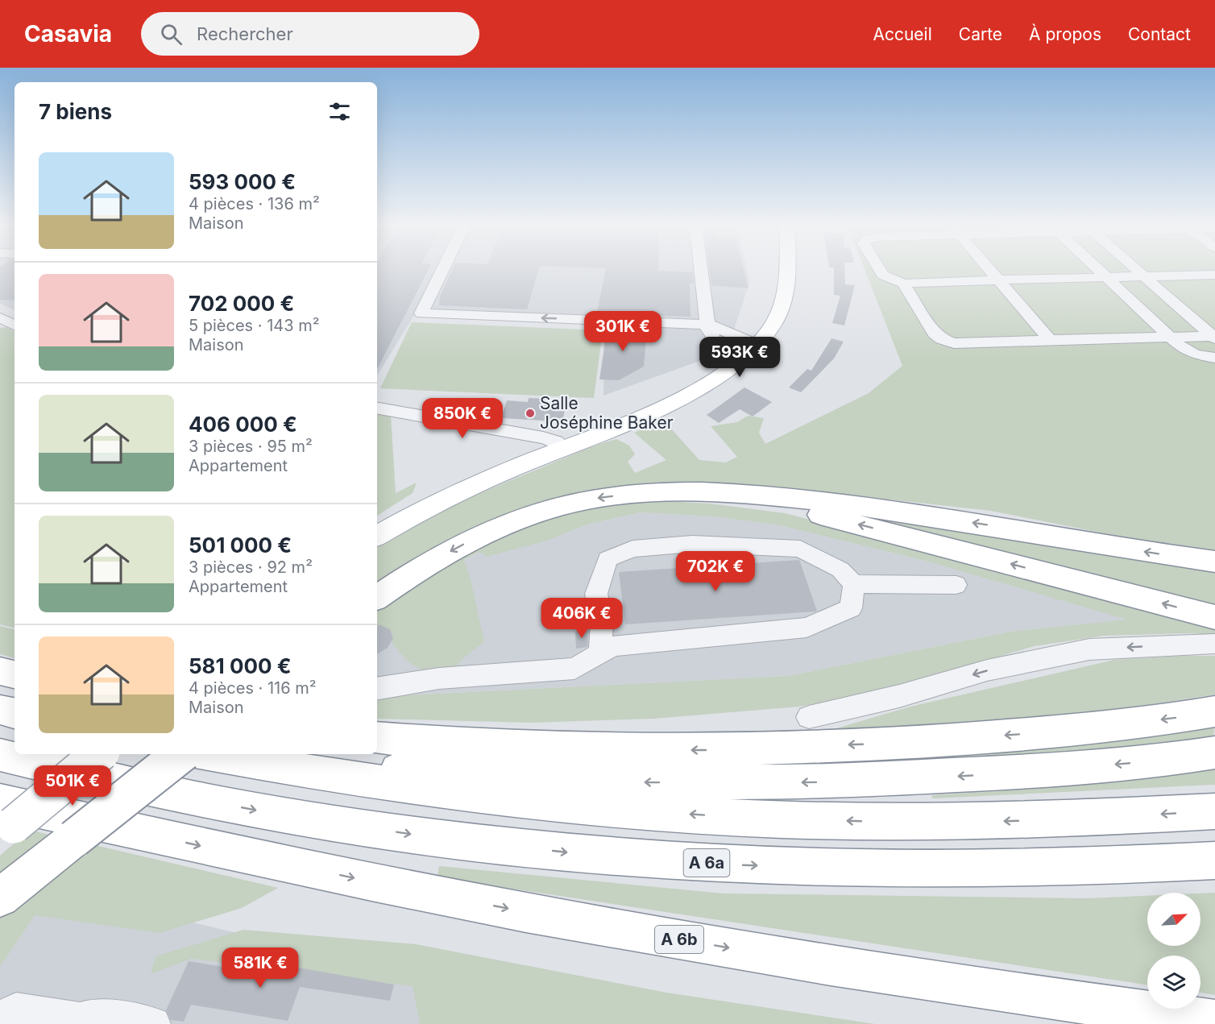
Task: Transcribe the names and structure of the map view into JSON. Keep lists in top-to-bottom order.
{
  "streets": {
    "highway": ["A 6a", "A 6b"]
  },
  "places": ["Salle Joséphine Baker"],
  "north": "top right",
  "page": {
    "header": "Casavia",
    "search": "Rechercher",
    "nav": [
      "Accueil",
      "Carte",
      "À propos",
      "Contact"
    ],
    "heading": "7 biens",
    "list": [
      {
        "name": "593 000 €",
        "note": "4 pièces · 136 m² · Maison"
      },
      {
        "name": "702 000 €",
        "note": "5 pièces · 143 m² · Maison"
      },
      {
        "name": "406 000 €",
        "note": "3 pièces · 95 m² · Appartement"
      },
      {
        "name": "501 000 €",
        "note": "3 pièces · 92 m² · Appartement"
      },
      {
        "name": "581 000 €",
        "note": "4 pièces · 116 m² · Maison"
      }
    ],
    "price": [
      "301K €",
      "593K €",
      "850K €",
      "702K €",
      "406K €",
      "501K €",
      "581K €"
    ]
  }
}
